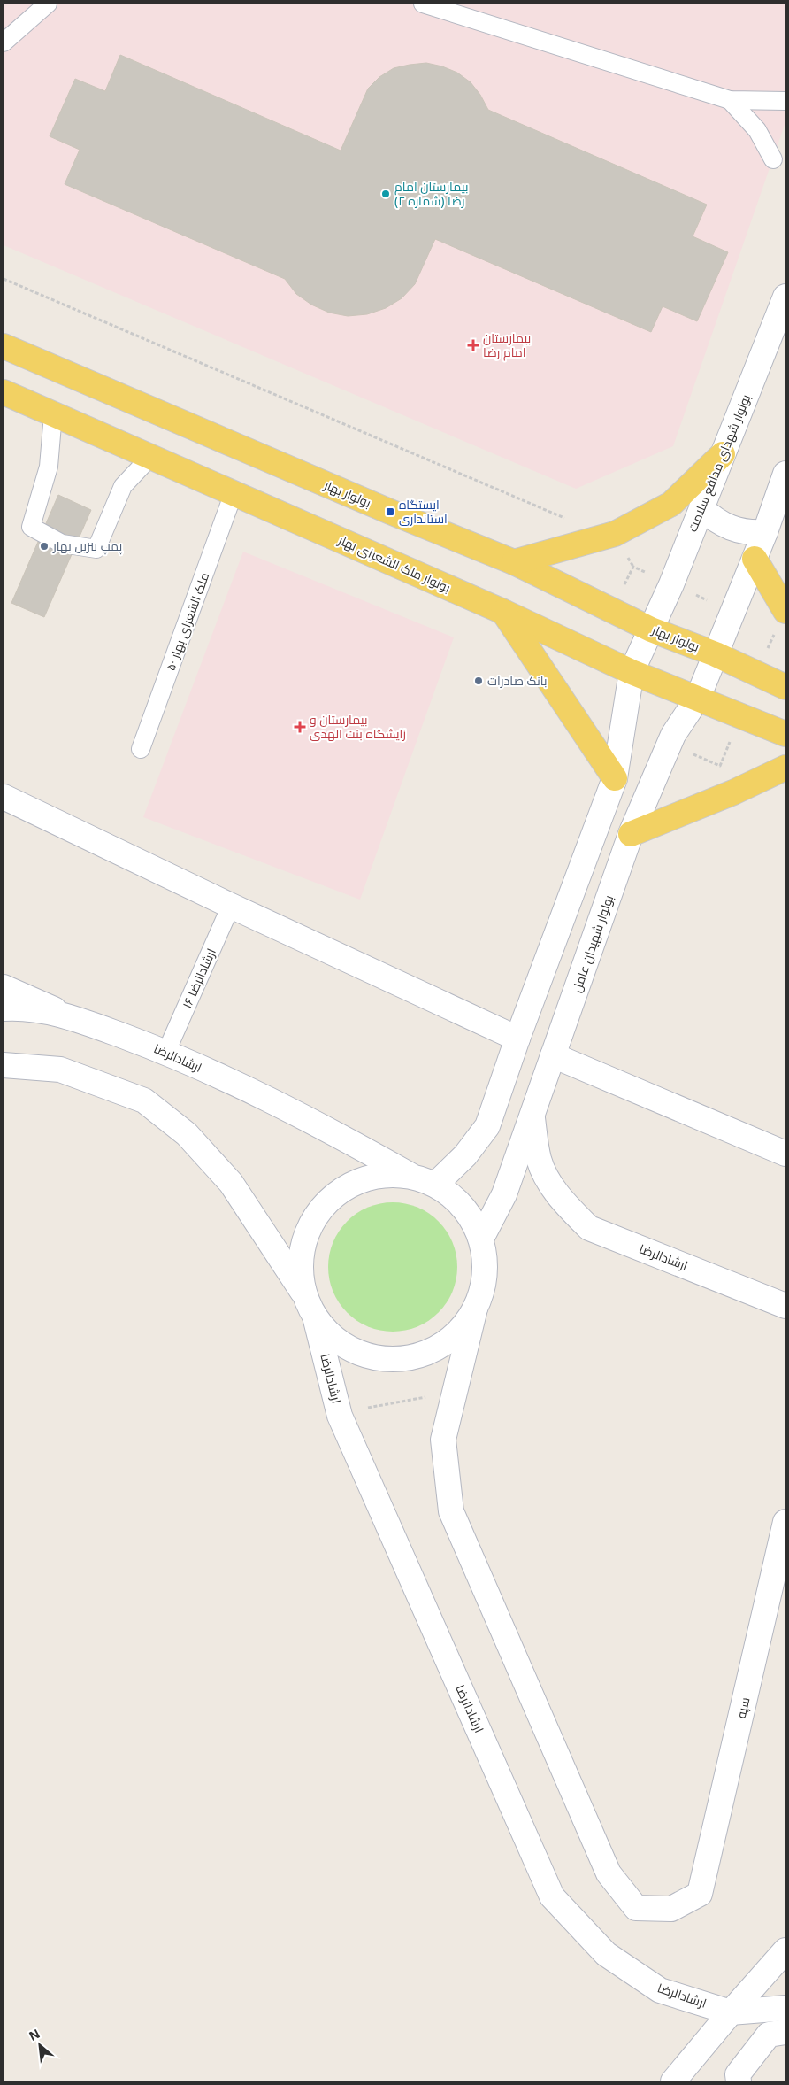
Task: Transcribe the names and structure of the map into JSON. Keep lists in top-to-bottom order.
{
  "streets": {
    "main road": ["بولوار بهار", "بولوار ملک الشعرای بهار"],
    "street": [
      "بولوار شهدای مدافع سلامت",
      "بولوار شهیدان عامل",
      "ارشادالرضا",
      "سپه"
    ],
    "lane": ["ملک الشعرای بهار ۵۰", "ارشادالرضا ۱۶"]
  },
  "crossings": [
    ["بولوار شهدای مدافع سلامت", "بولوار بهار"],
    ["بولوار بهار", "بولوار شهیدان عامل"],
    ["بولوار ملک الشعرای بهار", "ملک الشعرای بهار ۵۰"],
    ["بولوار ملک الشعرای بهار", "بولوار شهیدان عامل"],
    ["بولوار شهیدان عامل", "ارشادالرضا"],
    ["ارشادالرضا ۱۶", "ارشادالرضا"]
  ],
  "places": {
    "other": ["بیمارستان امام رضا (شماره ۲)", "پمپ بنزین بهار", "بانک صادرات"],
    "health": ["بیمارستان امام رضا", "بیمارستان و زایشگاه بنت الهدی"],
    "transit": ["ایستگاه استانداری"]
  },
  "north": "top left"
}
